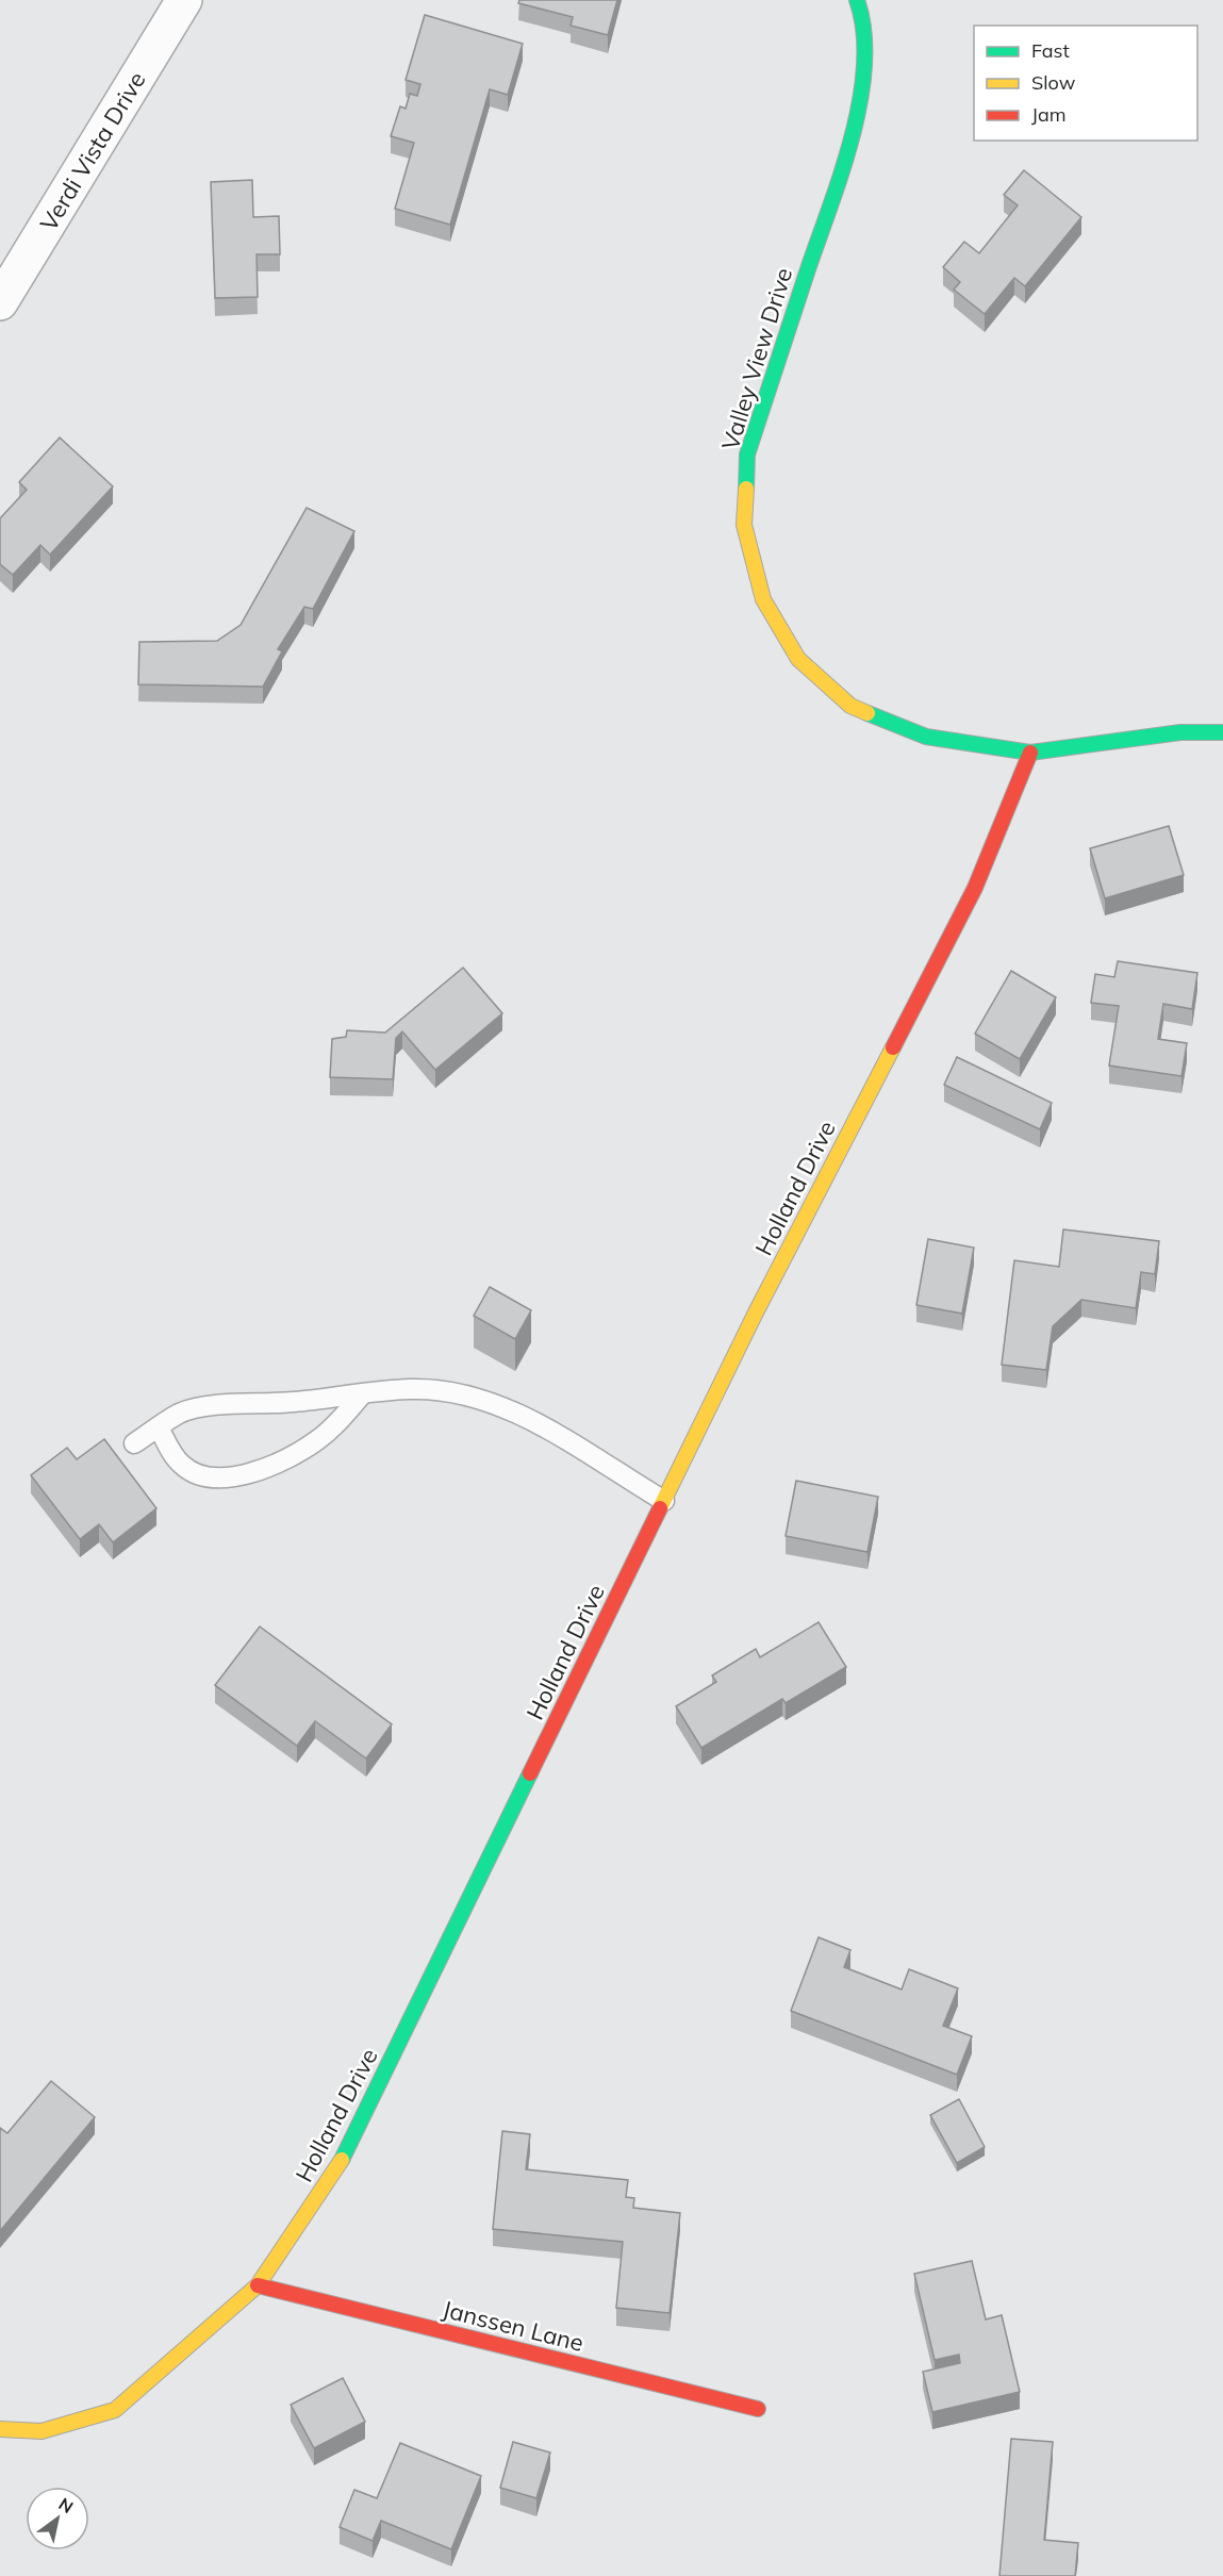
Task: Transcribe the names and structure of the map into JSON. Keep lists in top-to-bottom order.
{
  "streets": {
    "street": [
      "Verdi Vista Drive",
      "Valley View Drive",
      "Holland Drive",
      "Janssen Lane"
    ]
  },
  "crossings": [
    ["Valley View Drive", "Holland Drive"],
    ["Holland Drive", "Janssen Lane"]
  ],
  "legend": ["Fast", "Slow", "Jam"],
  "north": "top right"
}
